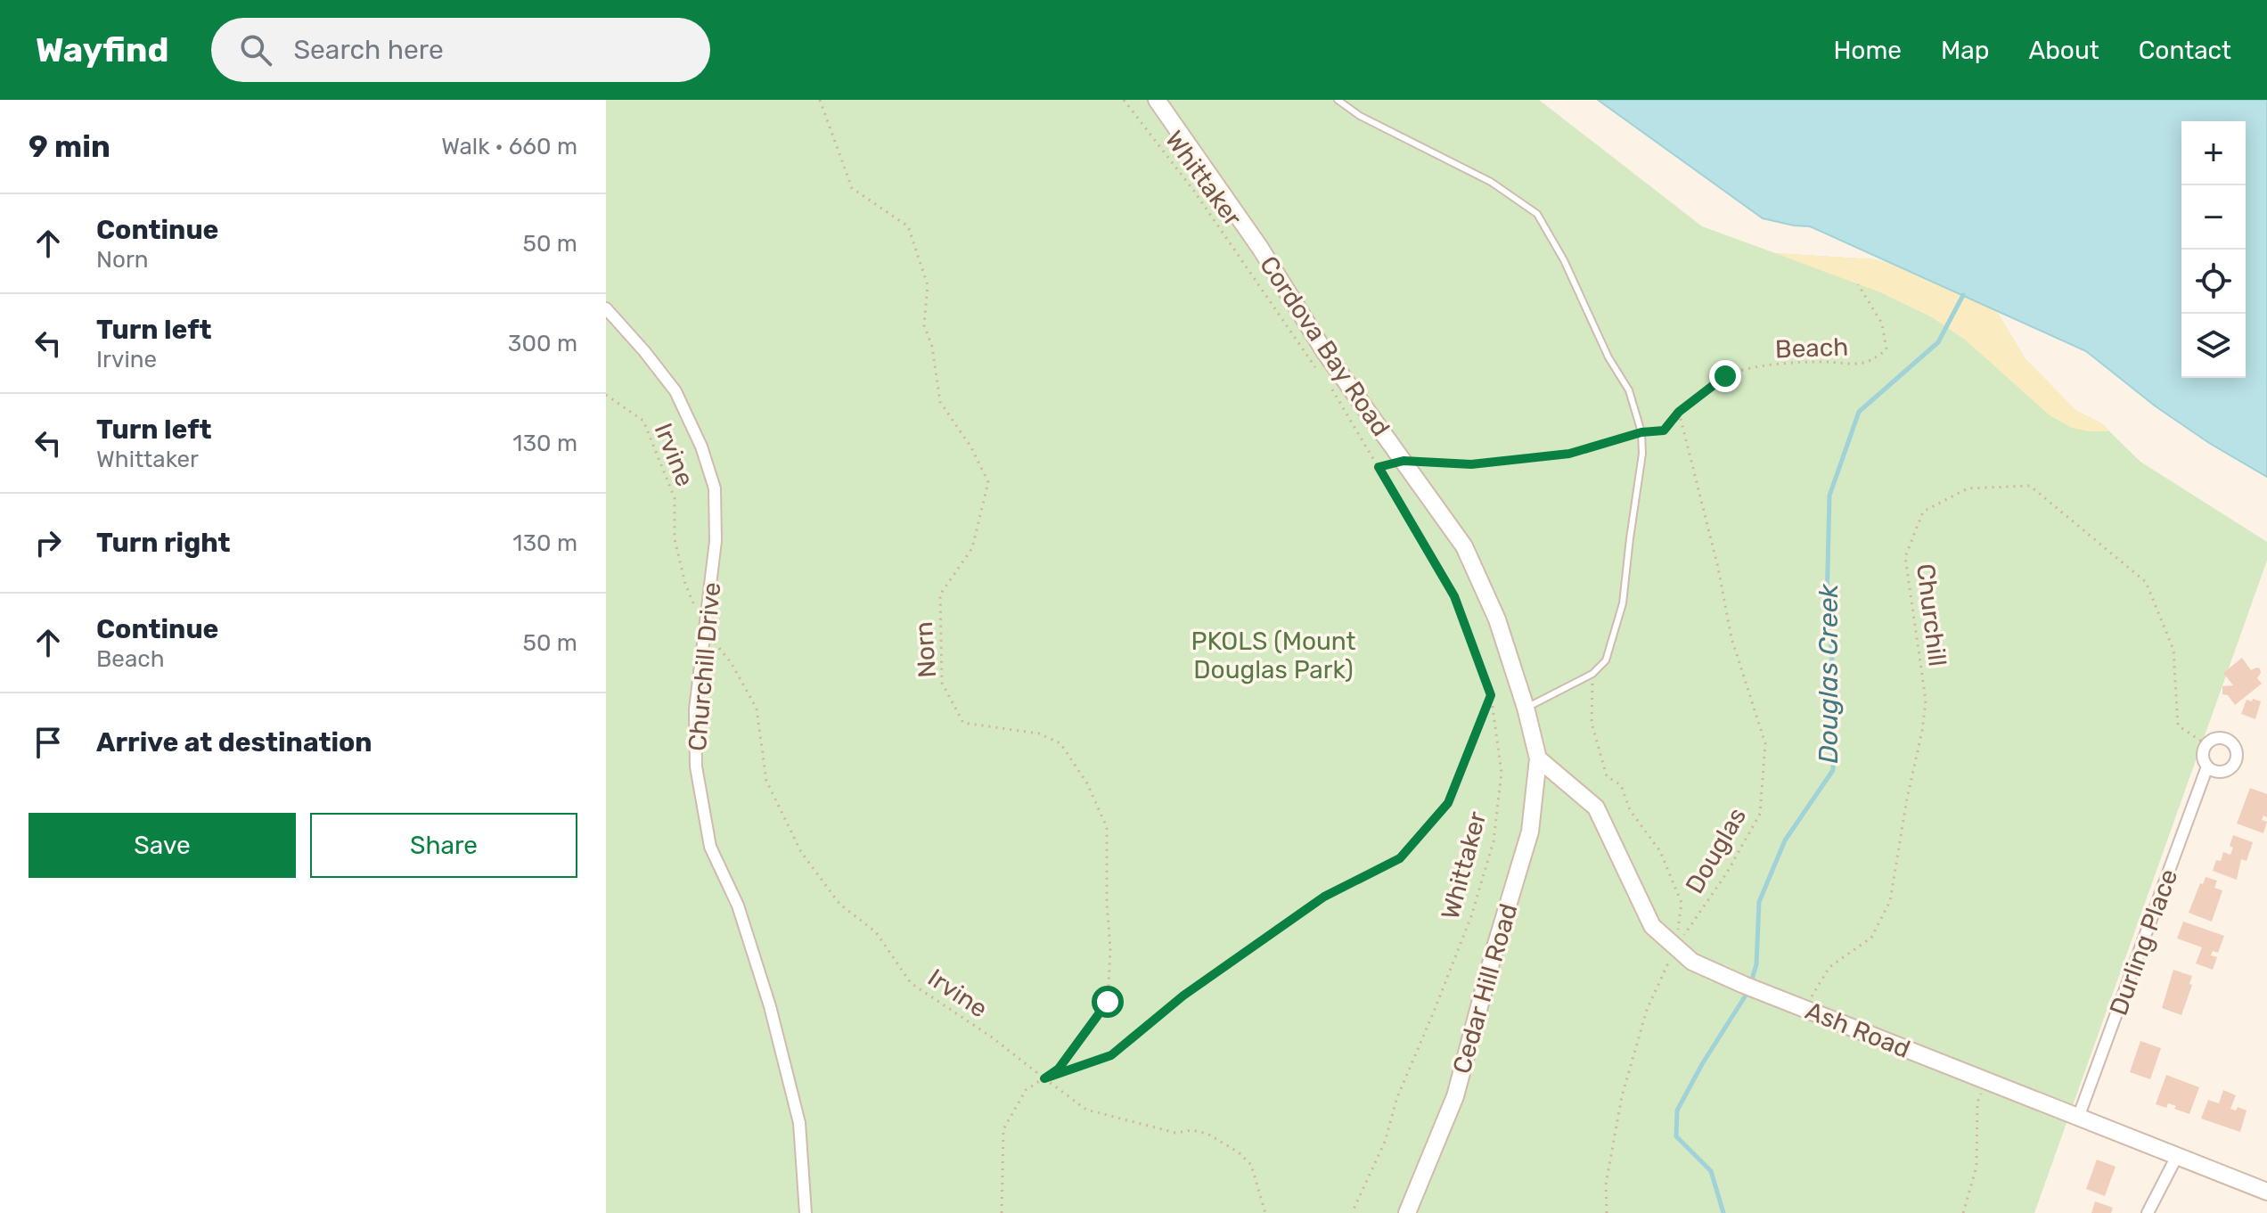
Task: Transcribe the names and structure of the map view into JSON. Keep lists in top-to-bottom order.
{
  "streets": {
    "main road": ["Cordova Bay Road", "Cedar Hill Road", "Ash Road"],
    "street": ["Churchill Drive", "Durling Place"],
    "path": [
      "Whittaker",
      "Beach",
      "Irvine",
      "Churchill",
      "Norn",
      "Douglas"
    ]
  },
  "crossings": [
    ["Cordova Bay Road", "Beach"],
    ["Cordova Bay Road", "Cedar Hill Road"],
    ["Cordova Bay Road", "Ash Road"],
    ["Beach", "Douglas"],
    ["Irvine", "Norn"],
    ["Irvine", "Churchill Drive"],
    ["Churchill", "Durling Place"],
    ["Churchill", "Ash Road"],
    ["Douglas", "Ash Road"],
    ["Durling Place", "Ash Road"],
    ["Cedar Hill Road", "Ash Road"]
  ],
  "water": ["Douglas Creek"],
  "parks": ["PKOLS (Mount Douglas Park)"],
  "page": {
    "header": "Wayfind",
    "search": "Search here",
    "nav": [
      "Home",
      "Map",
      "About",
      "Contact"
    ],
    "heading": ["9 min", "Walk · 660 m"],
    "map_buttons": ["+", "−"],
    "list": [
      ["Continue", "Norn", "50 m"],
      ["Turn left", "Irvine", "300 m"],
      ["Turn left", "Whittaker", "130 m"],
      ["Turn right", "130 m"],
      ["Continue", "Beach", "50 m"],
      "Arrive at destination"
    ],
    "buttons": ["Save", "Share"]
  }
}
